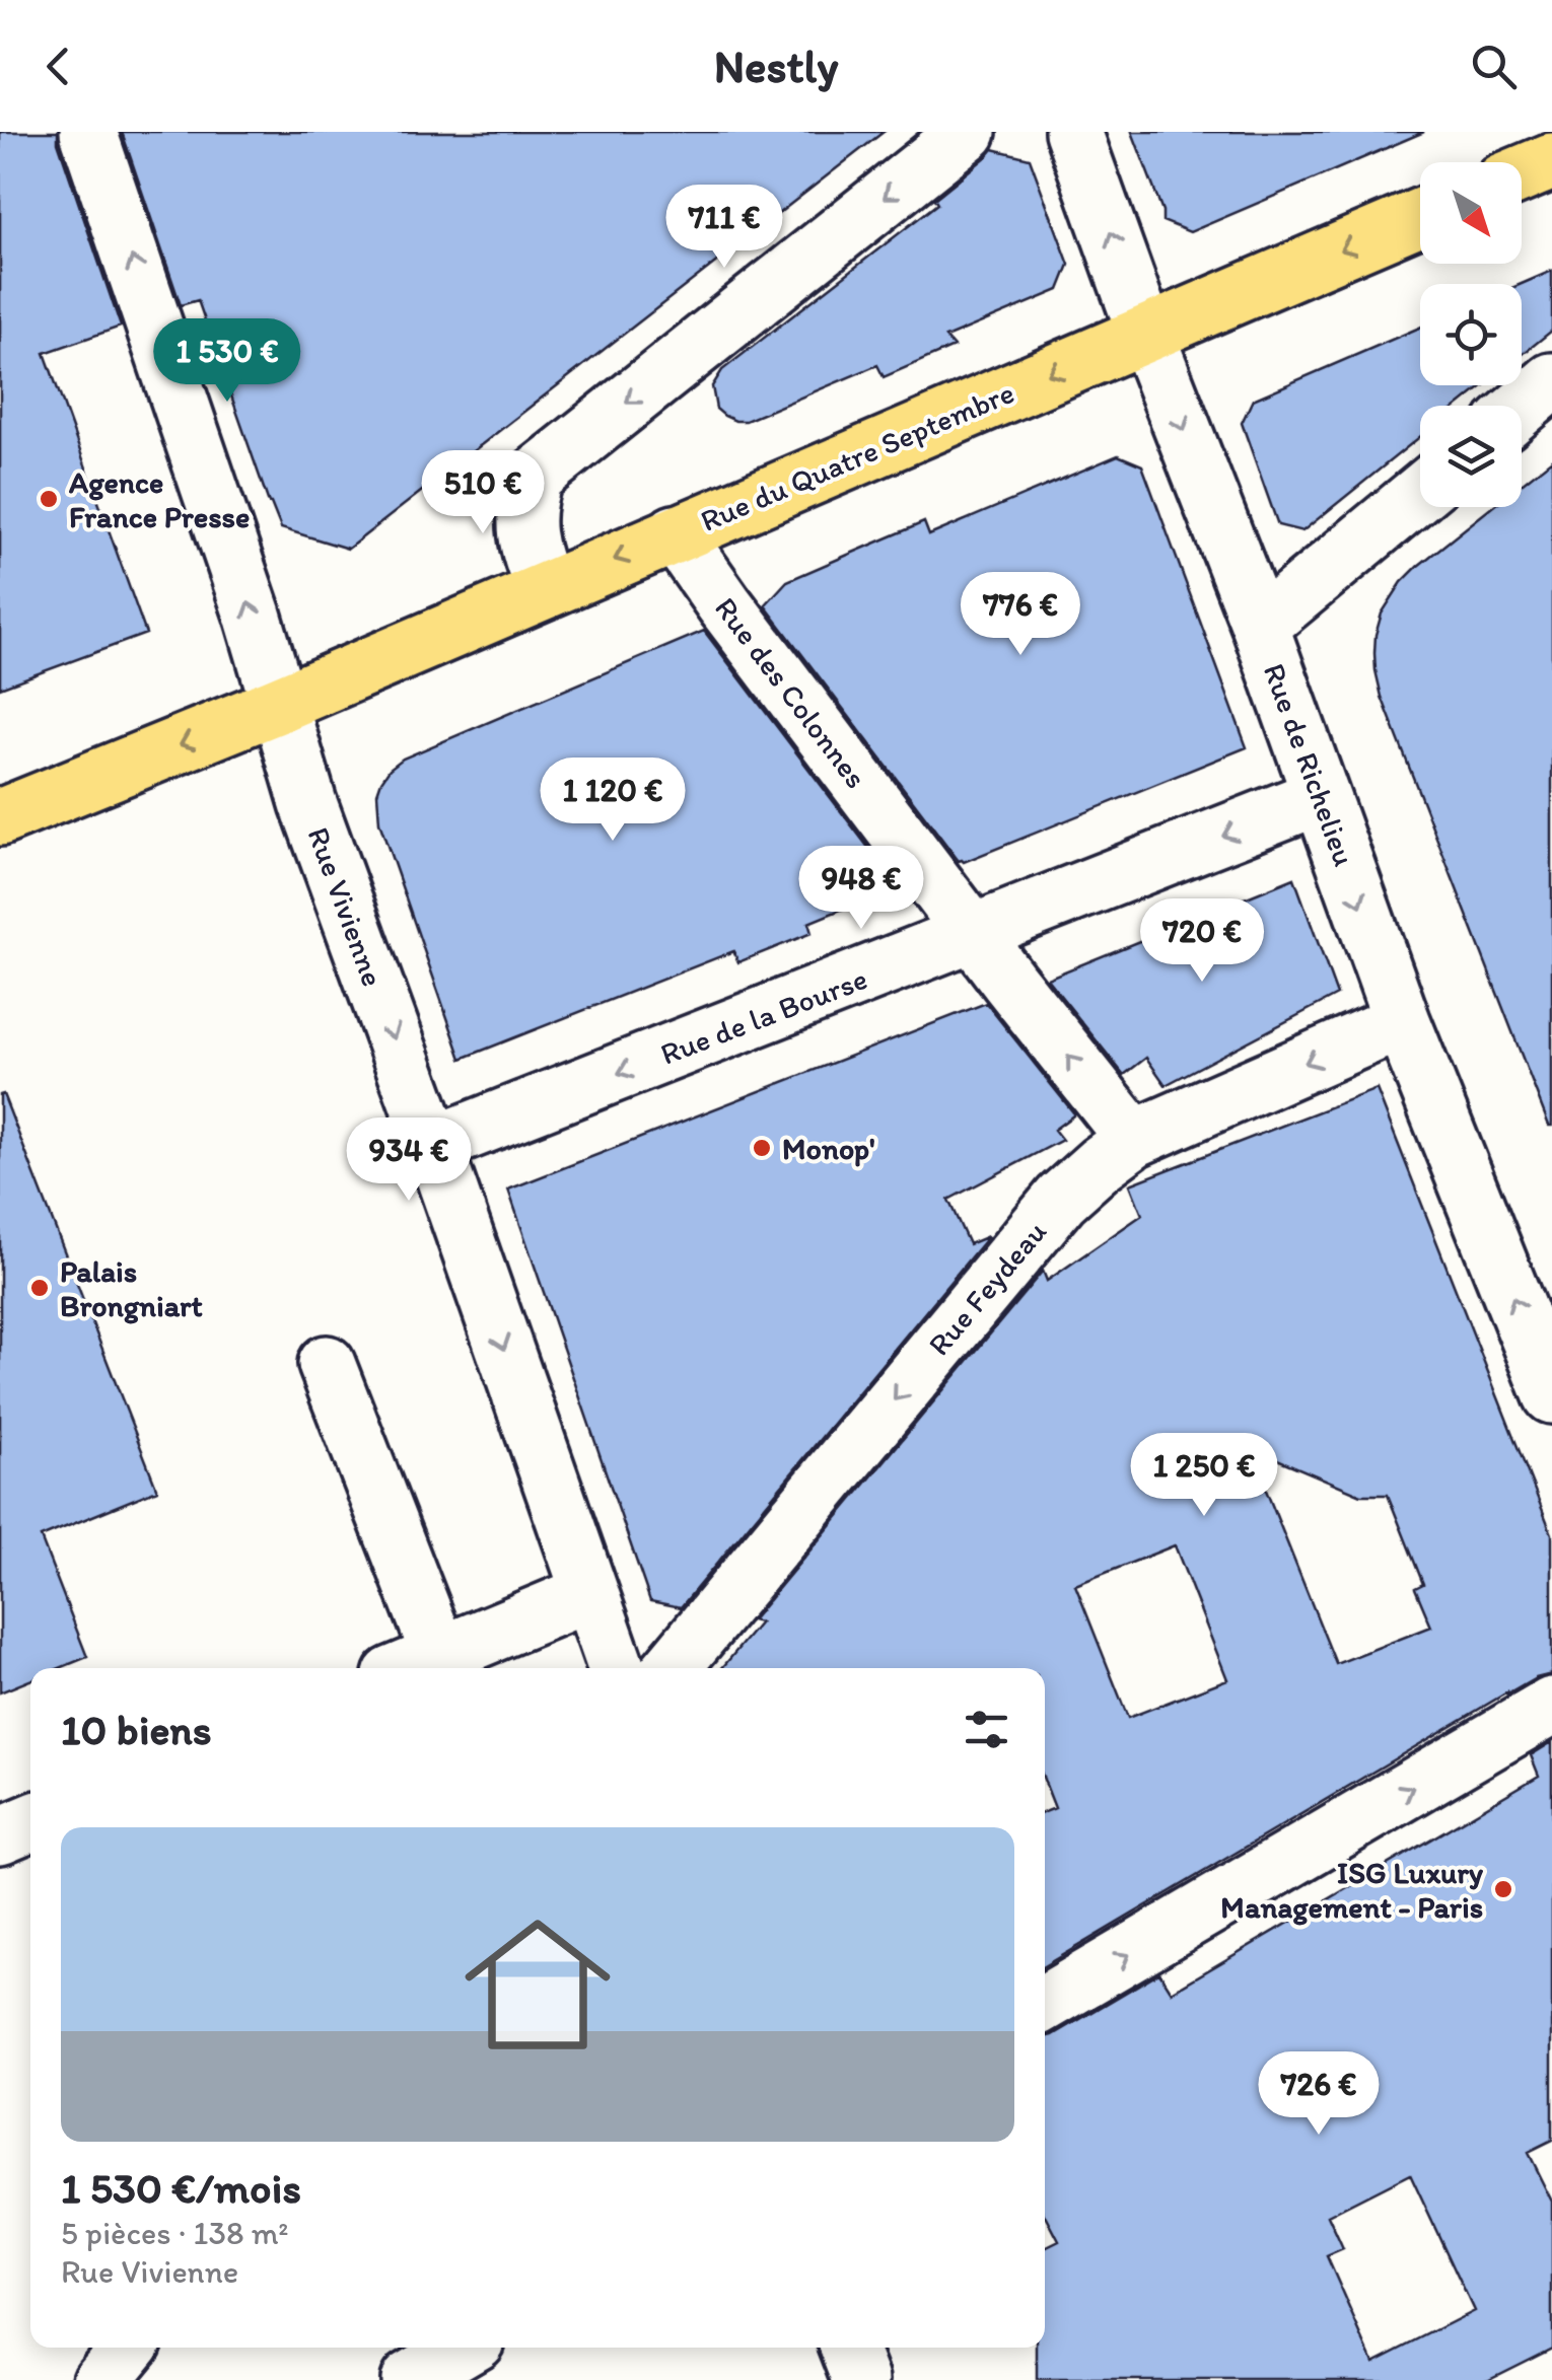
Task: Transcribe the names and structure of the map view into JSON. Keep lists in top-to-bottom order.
{
  "streets": {
    "main road": ["Rue du Quatre Septembre"],
    "street": [
      "Rue des Colonnes",
      "Rue de Richelieu",
      "Rue Vivienne",
      "Rue de la Bourse",
      "Rue Feydeau"
    ]
  },
  "crossings": [
    ["Rue du Quatre Septembre", "Rue des Colonnes"],
    ["Rue du Quatre Septembre", "Rue de Richelieu"],
    ["Rue du Quatre Septembre", "Rue Vivienne"],
    ["Rue des Colonnes", "Rue de la Bourse"],
    ["Rue des Colonnes", "Rue Feydeau"],
    ["Rue de Richelieu", "Rue de la Bourse"],
    ["Rue de Richelieu", "Rue Feydeau"],
    ["Rue Vivienne", "Rue de la Bourse"]
  ],
  "one_way": ["Rue du Quatre Septembre", "Rue de la Bourse", "Rue Feydeau"],
  "places": [
    "Agence France Presse",
    "Monop'",
    "Palais Brongniart",
    "ISG Luxury Management - Paris"
  ],
  "north": "bottom right",
  "page": {
    "header": "Nestly",
    "price": [
      "711 €",
      "1 530 €",
      "510 €",
      "776 €",
      "1 120 €",
      "948 €",
      "720 €",
      "934 €",
      "1 250 €",
      "726 €"
    ],
    "heading": "10 biens",
    "list": [
      {
        "name": "1 530 €/mois",
        "note": "5 pièces · 138 m² · Rue Vivienne"
      }
    ]
  }
}
